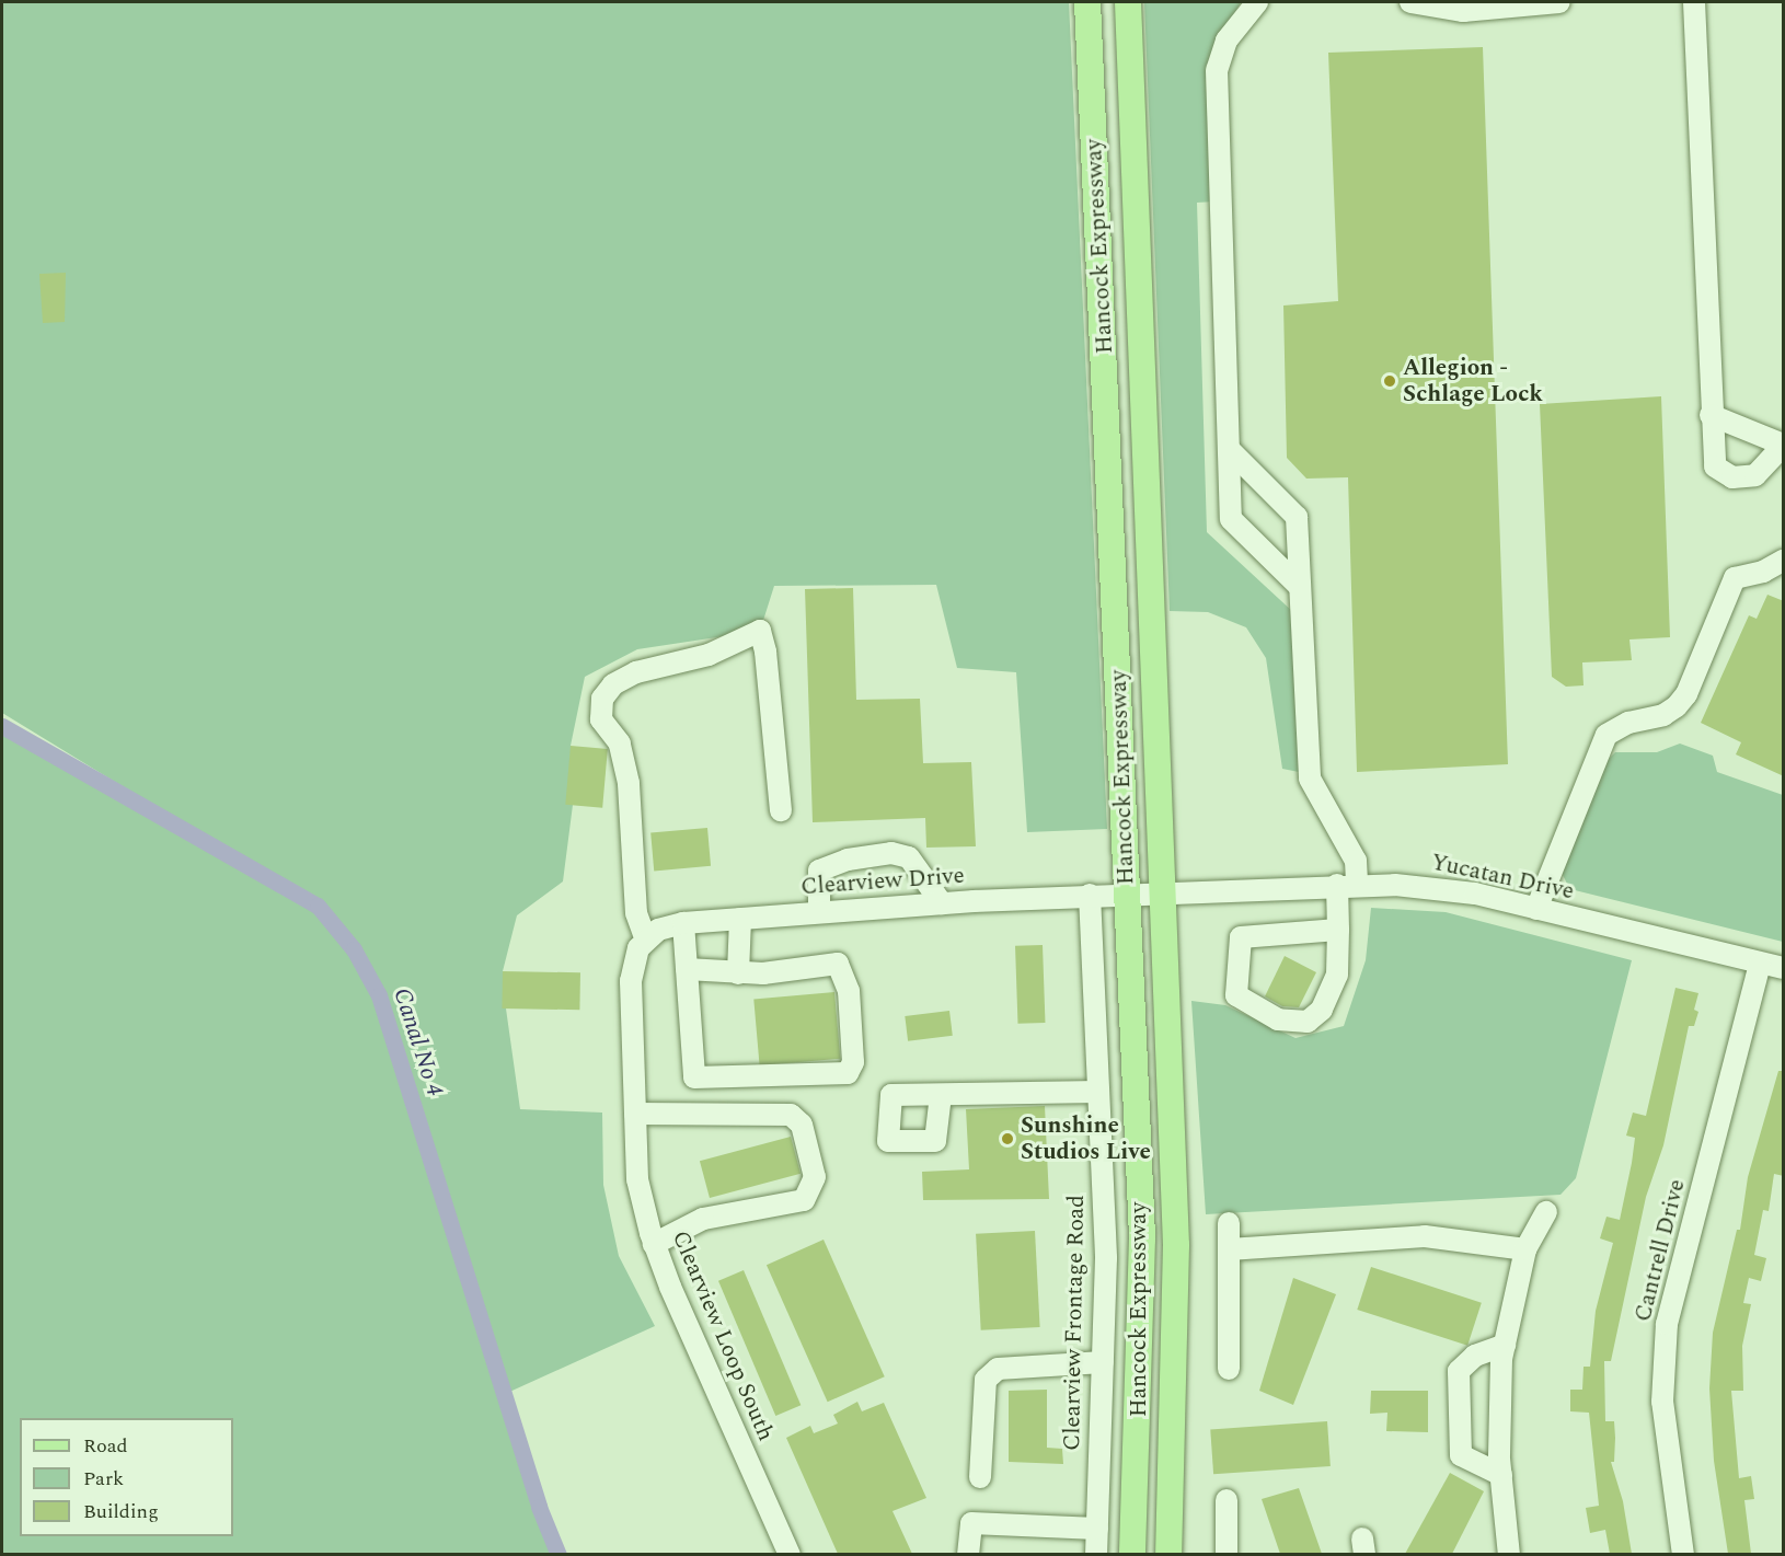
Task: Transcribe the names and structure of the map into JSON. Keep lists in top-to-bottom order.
{
  "streets": {
    "main road": ["Hancock Expressway"],
    "street": [
      "Yucatan Drive",
      "Clearview Drive",
      "Cantrell Drive",
      "Clearview Frontage Road",
      "Clearview Loop South"
    ]
  },
  "crossings": [
    ["Hancock Expressway", "Yucatan Drive"],
    ["Hancock Expressway", "Clearview Drive"],
    ["Yucatan Drive", "Clearview Drive"],
    ["Yucatan Drive", "Cantrell Drive"],
    ["Clearview Drive", "Clearview Frontage Road"],
    ["Clearview Drive", "Clearview Loop South"]
  ],
  "water": ["Canal No 4"],
  "places": ["Allegion - Schlage Lock", "Sunshine Studios Live"],
  "legend": ["Road", "Park", "Building"]
}
